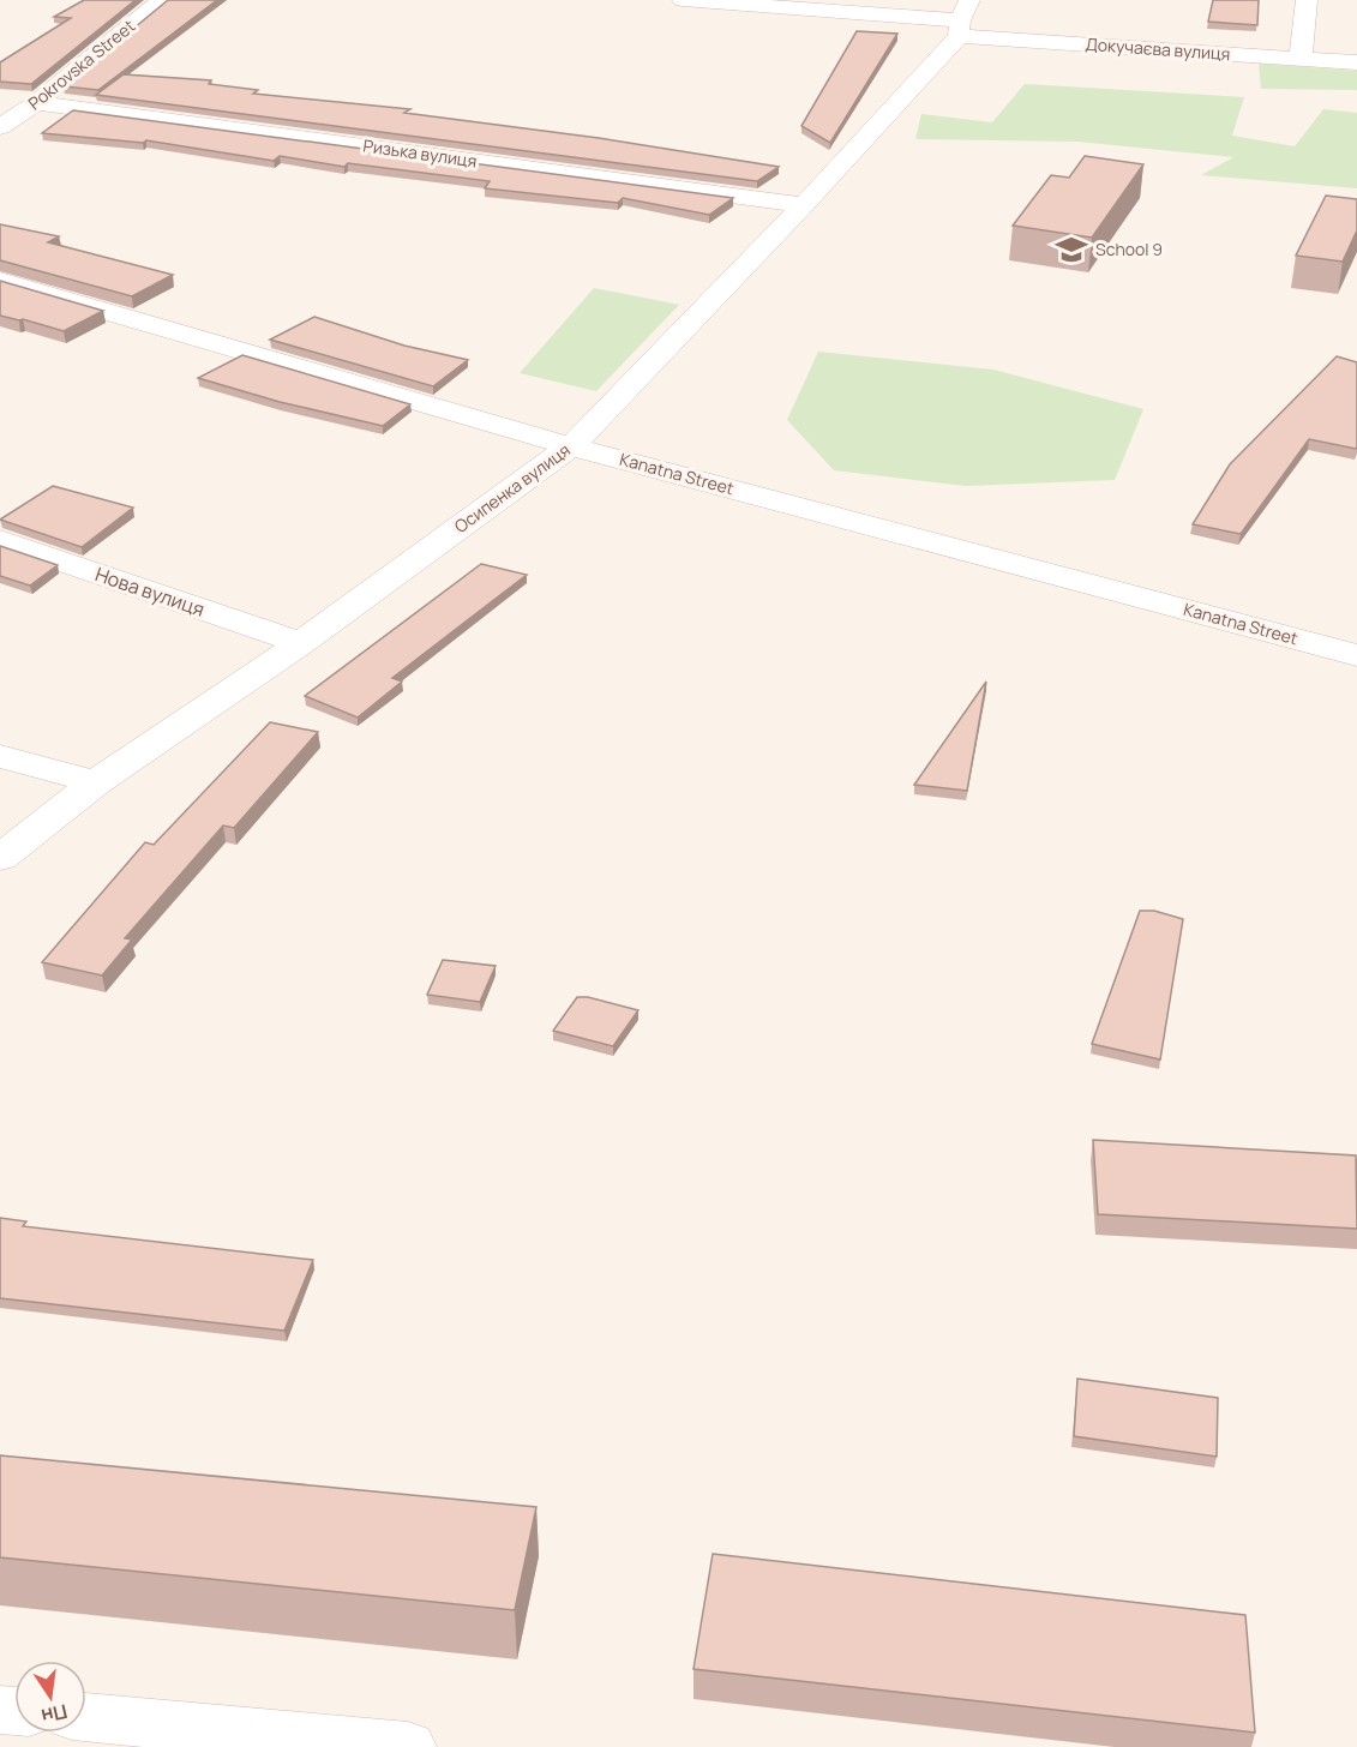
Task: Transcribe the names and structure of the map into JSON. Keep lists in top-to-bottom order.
{
  "streets": {
    "street": [
      "Докучаєва вулиця",
      "Pokrovska Street",
      "Ризька вулиця",
      "Kanatna Street",
      "Осипенка вулиця",
      "Нова вулиця"
    ]
  },
  "crossings": [
    ["Докучаєва вулиця", "Осипенка вулиця"],
    ["Pokrovska Street", "Ризька вулиця"],
    ["Ризька вулиця", "Осипенка вулиця"],
    ["Kanatna Street", "Осипенка вулиця"],
    ["Осипенка вулиця", "Нова вулиця"]
  ],
  "places": {
    "school or university": ["School 9"]
  },
  "north": "bottom"
}
